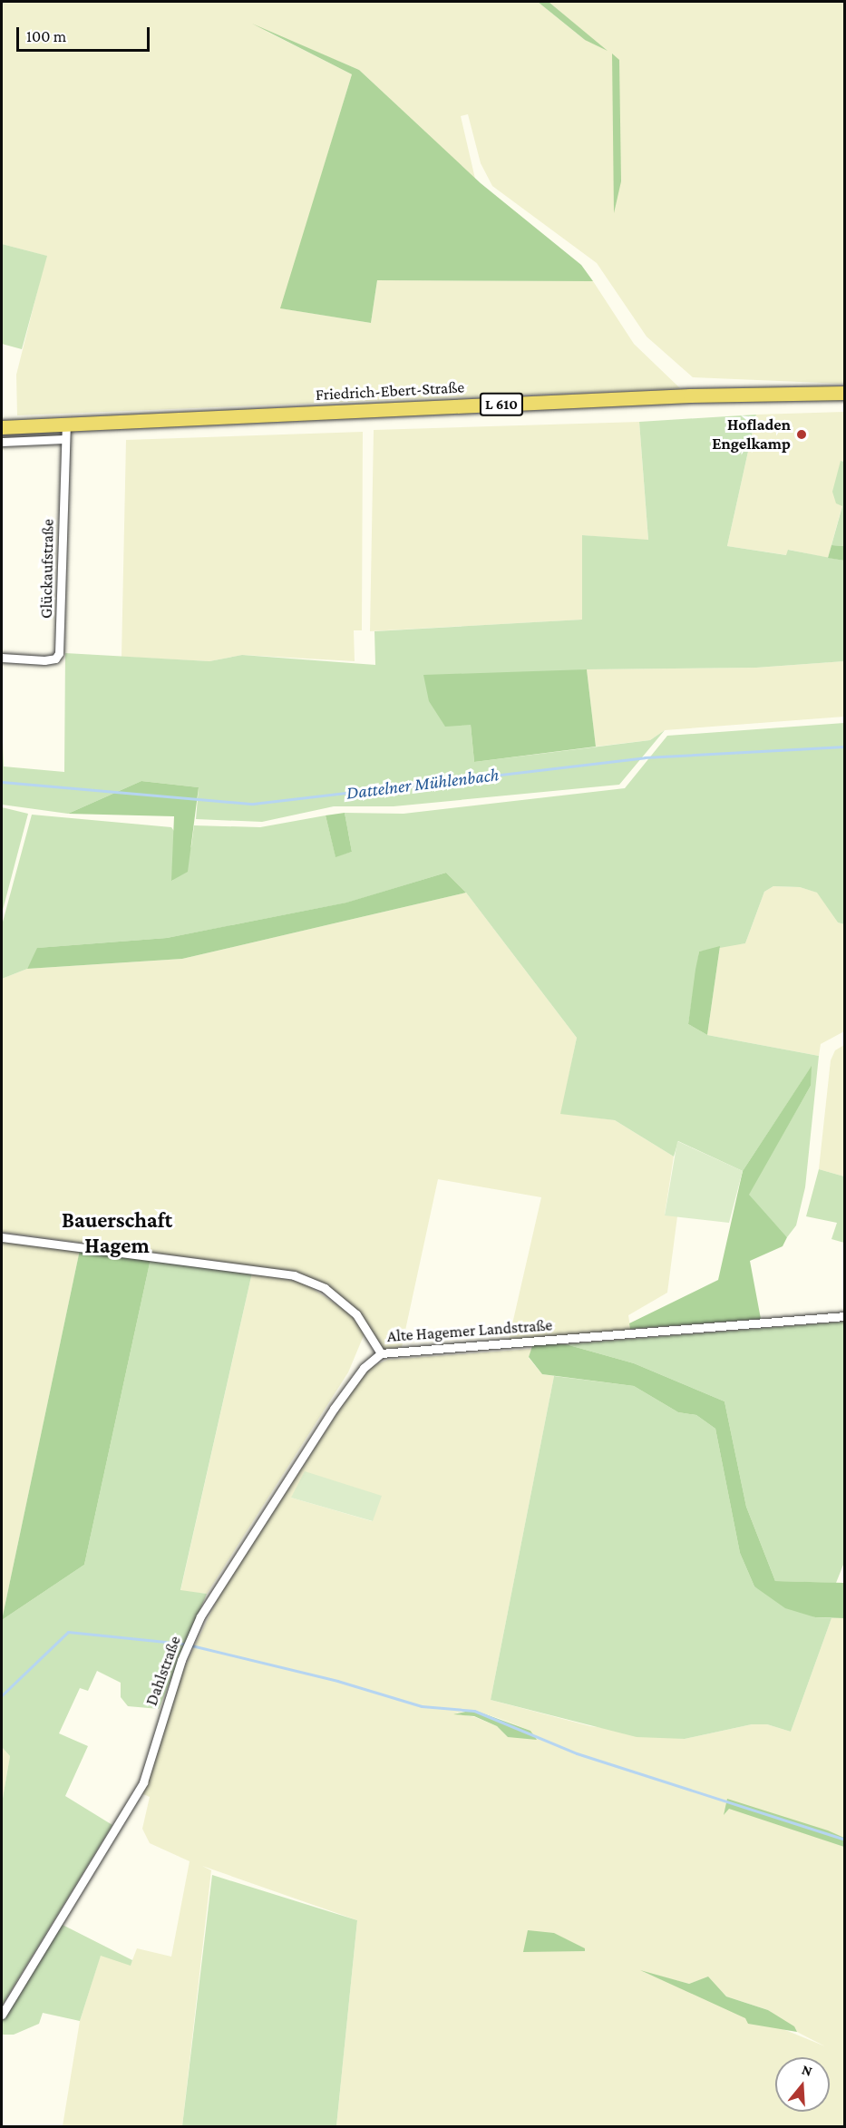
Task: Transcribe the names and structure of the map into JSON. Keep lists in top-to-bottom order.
{
  "streets": {
    "main road": ["Friedrich-Ebert-Straße", "L 610"],
    "street": ["Glückaufstraße", "Alte Hagemer Landstraße", "Dahlstraße"]
  },
  "crossings": [
    ["Friedrich-Ebert-Straße", "Glückaufstraße"],
    ["Alte Hagemer Landstraße", "Dahlstraße"]
  ],
  "districts": ["Bauerschaft Hagem"],
  "water": ["Dattelner Mühlenbach"],
  "places": ["Hofladen Engelkamp"],
  "scale_bar": "100 m",
  "north": "top"
}
